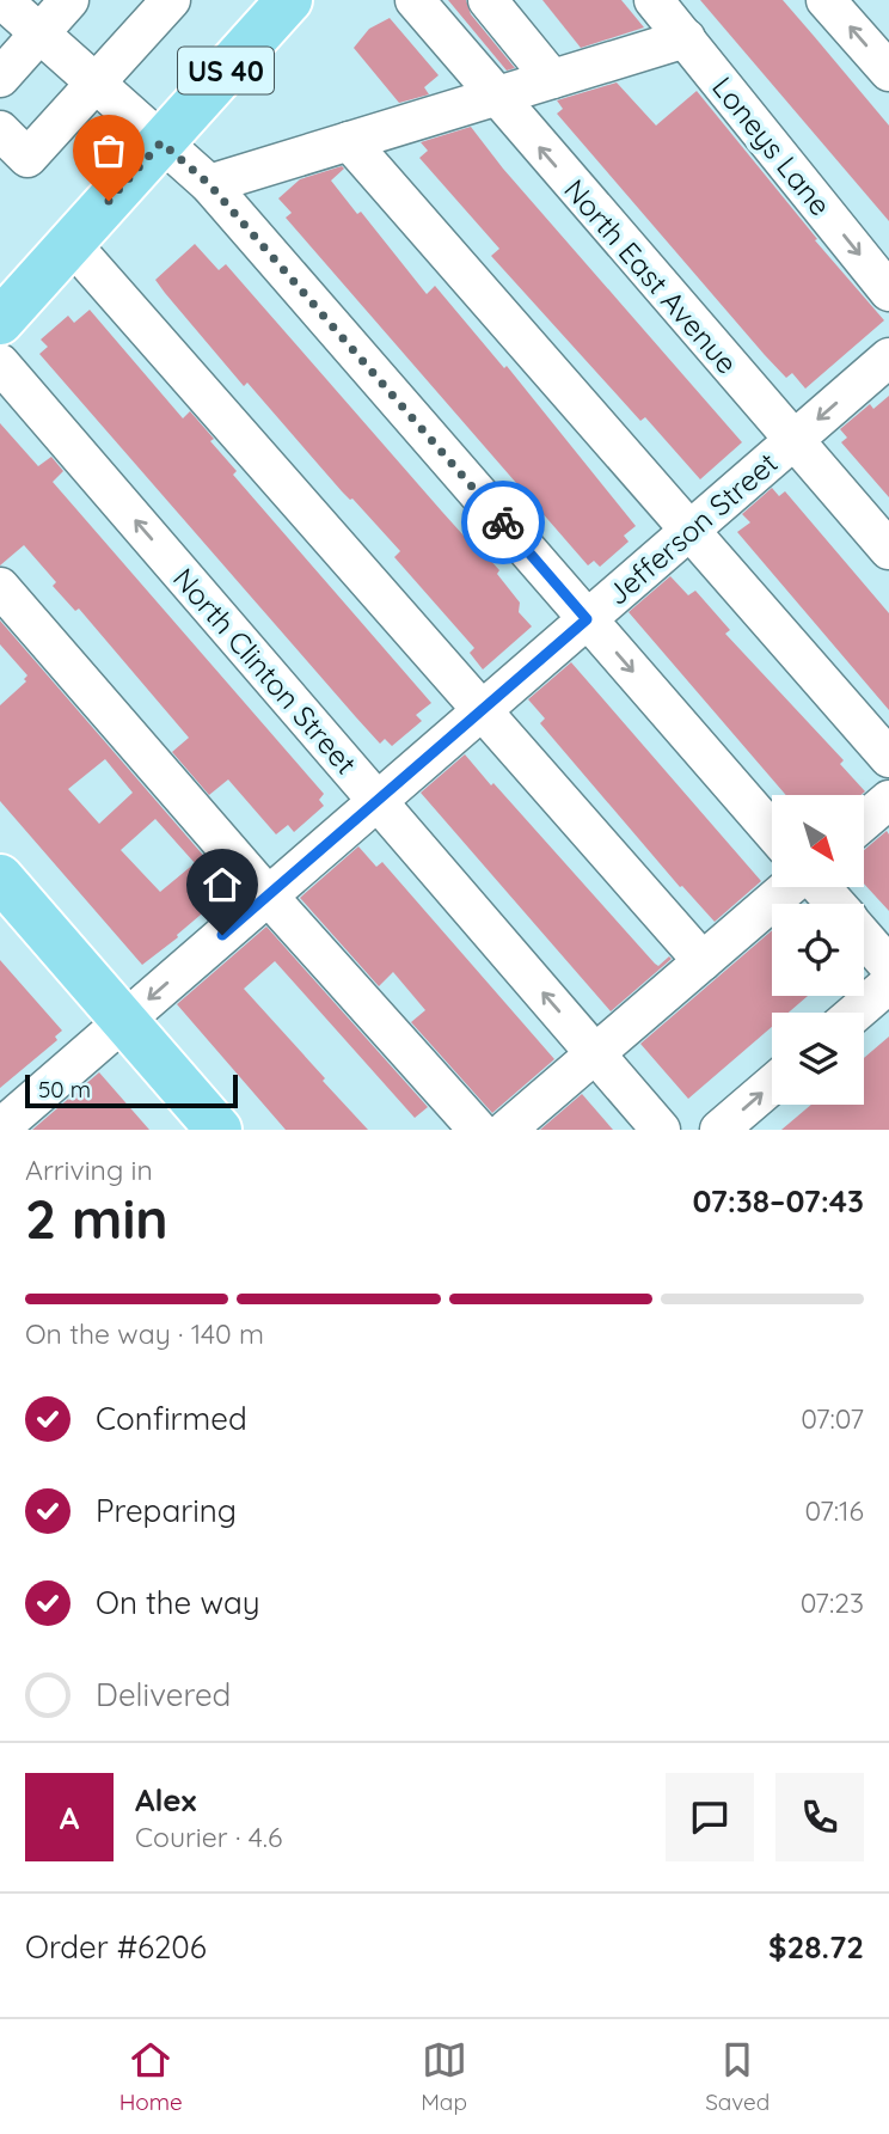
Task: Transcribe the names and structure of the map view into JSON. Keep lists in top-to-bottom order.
{
  "streets": {
    "main road": ["US 40"],
    "street": [
      "Loneys Lane",
      "North East Avenue",
      "Jefferson Street",
      "North Clinton Street"
    ]
  },
  "crossings": [
    ["North East Avenue", "Jefferson Street"],
    ["Jefferson Street", "North Clinton Street"]
  ],
  "scale_bar": "50 m",
  "north": "bottom right",
  "page": {
    "scale": "50 m",
    "heading": ["2 min", "Arriving in", "07:38–07:43"],
    "panel": [
      "Alex",
      "Courier · 4.6",
      "Order #6206",
      "$28.72"
    ],
    "bar": "On the way · 140 m",
    "list": [
      ["Confirmed", "07:07"],
      ["Preparing", "07:16"],
      ["On the way", "07:23"],
      "Delivered"
    ],
    "round": "A",
    "tabs": ["Home", "Map", "Saved"]
  }
}
